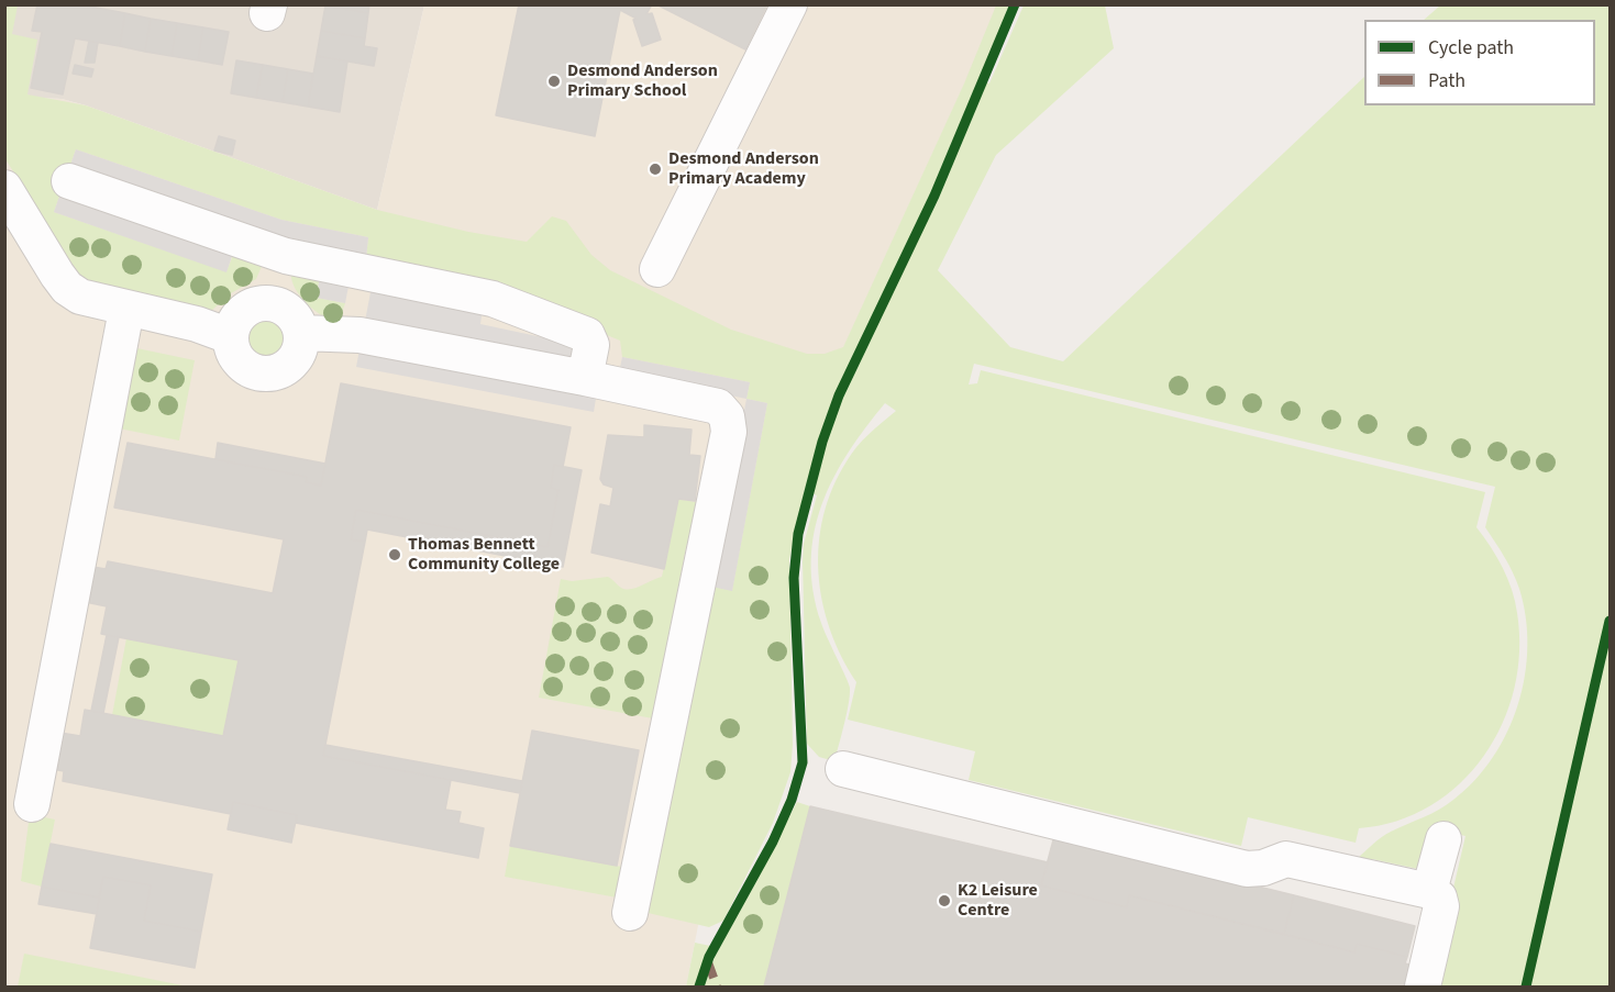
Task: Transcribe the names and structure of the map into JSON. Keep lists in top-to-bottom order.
{
  "places": [
    "Desmond Anderson Primary School",
    "Desmond Anderson Primary Academy",
    "Thomas Bennett Community College",
    "K2 Leisure Centre"
  ],
  "legend": ["Cycle path", "Path"]
}
